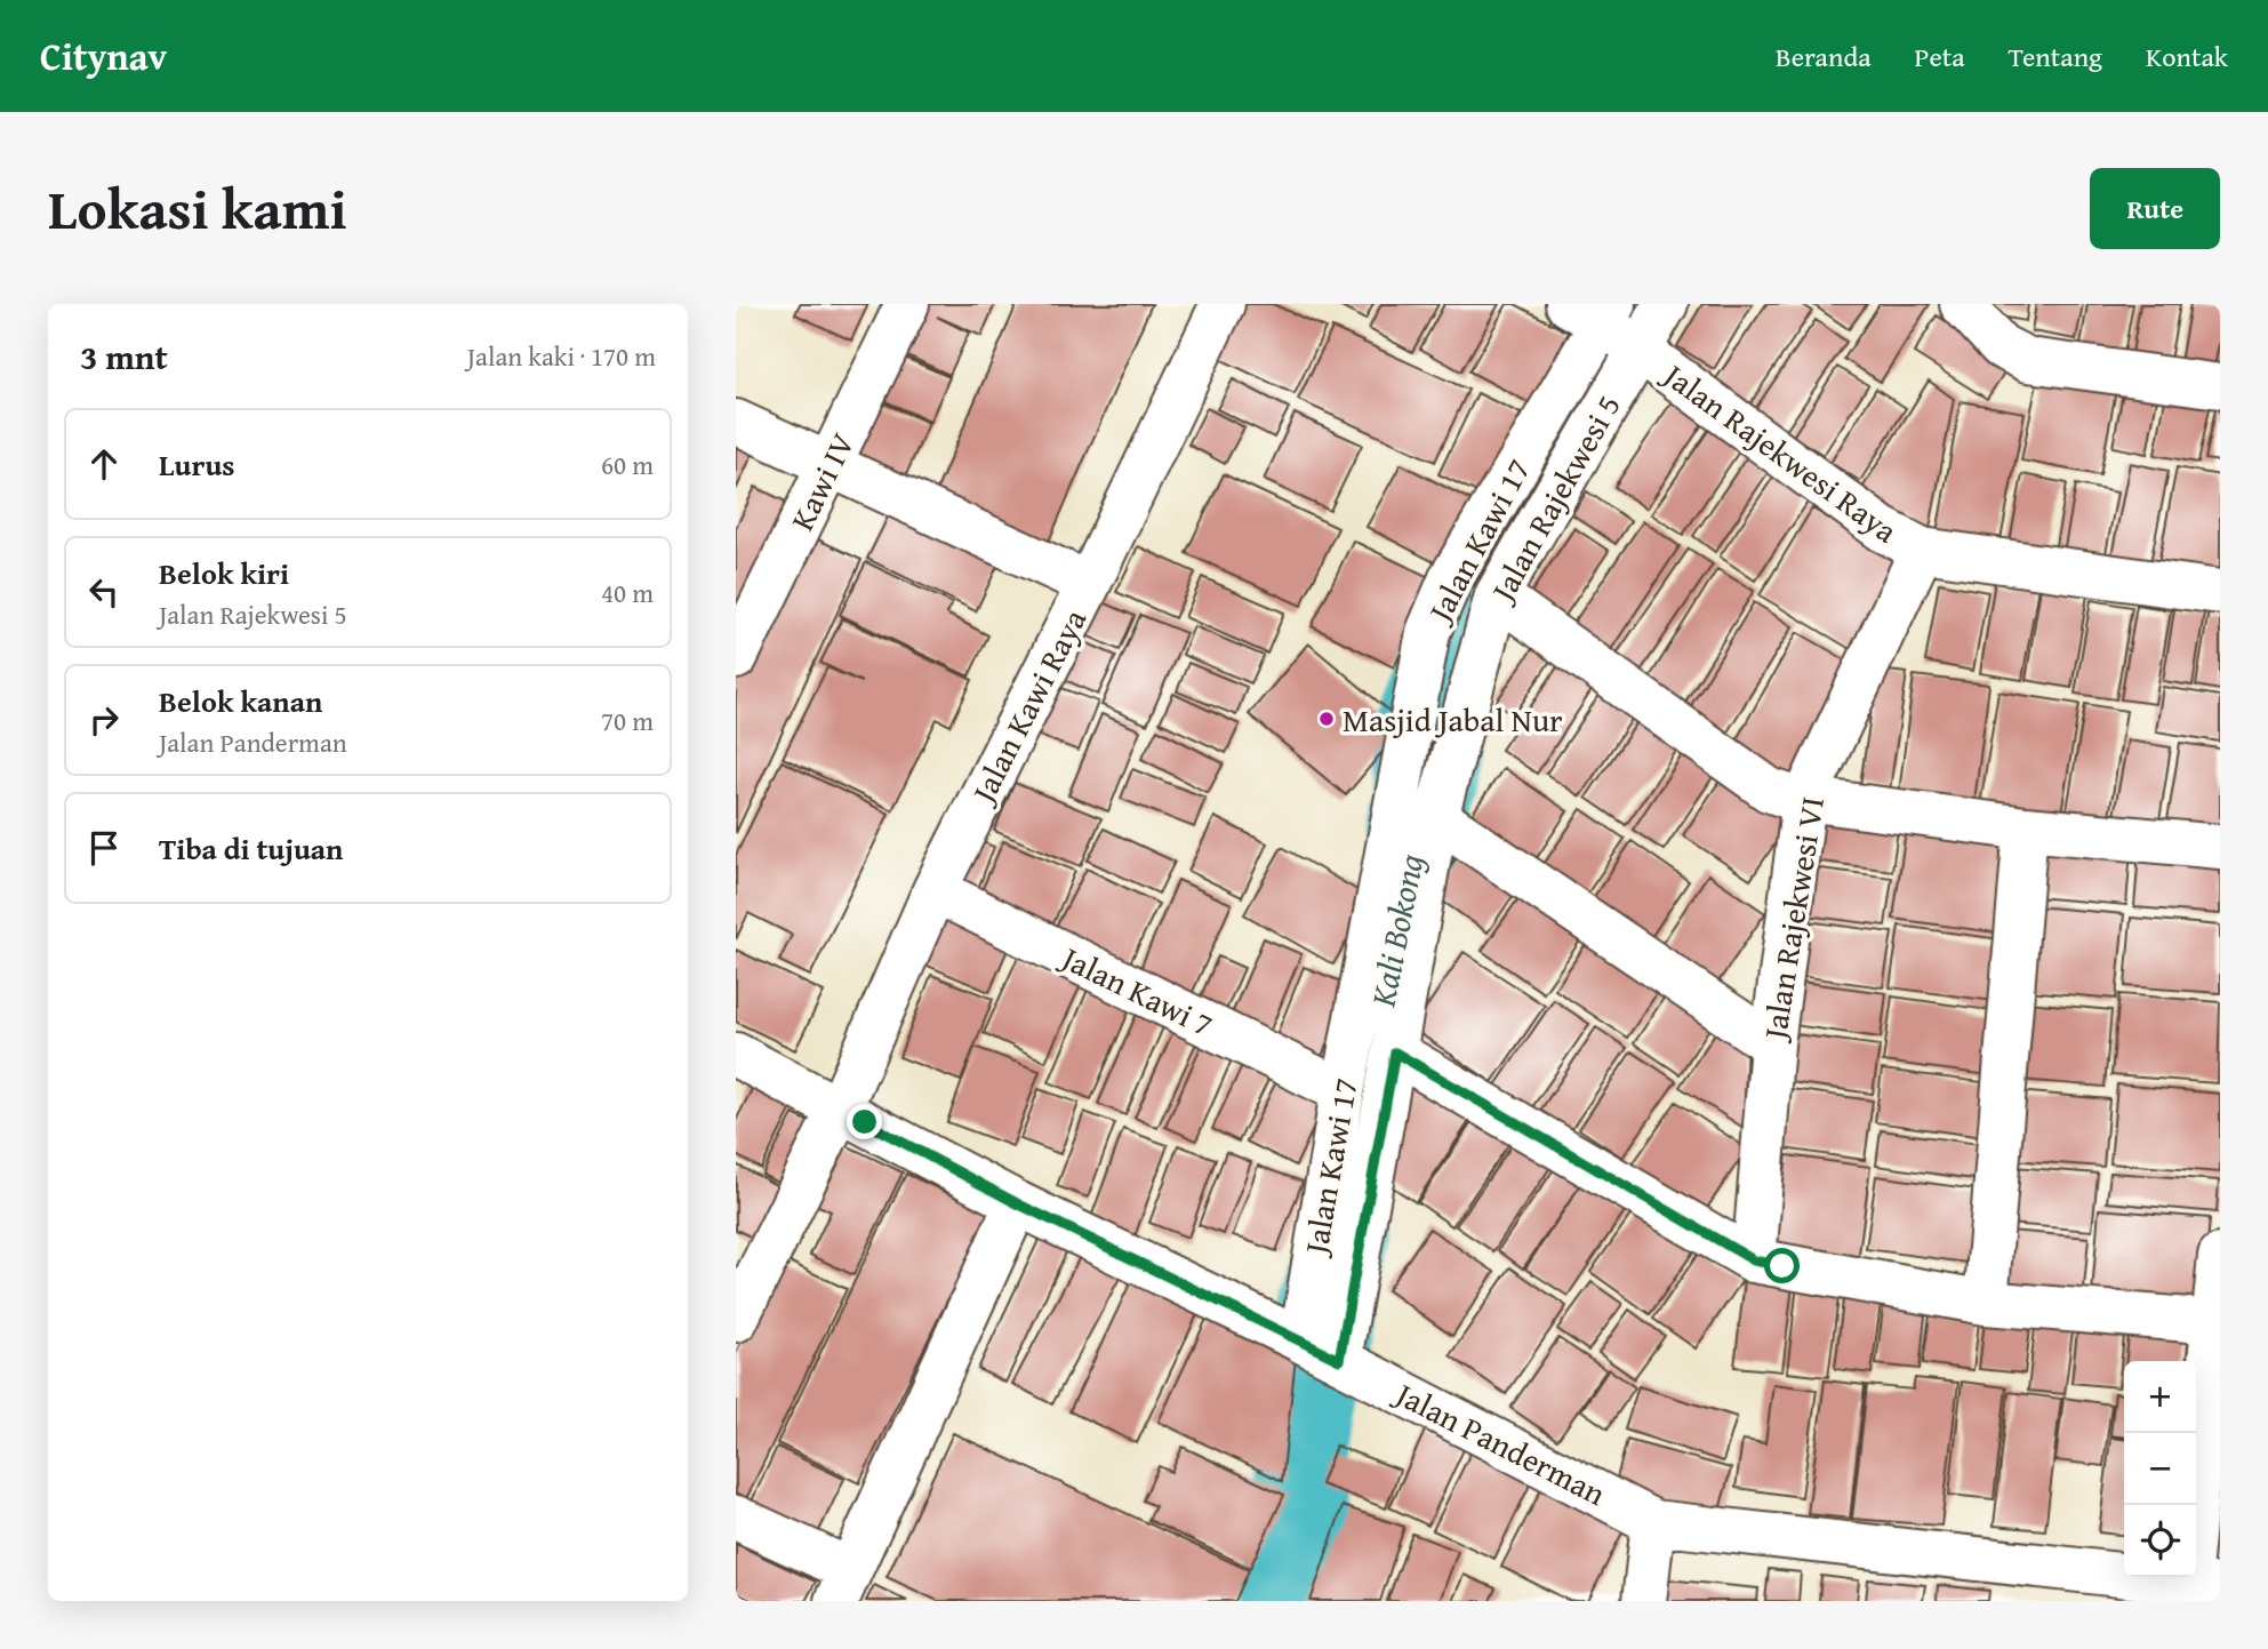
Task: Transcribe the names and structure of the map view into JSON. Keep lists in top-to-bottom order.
{
  "streets": {
    "street": [
      "Jalan Rajekwesi Raya",
      "Kawi IV",
      "Jalan Rajekwesi 5",
      "Jalan Kawi 17",
      "Jalan Kawi Raya",
      "Jalan Rajekwesi VI",
      "Jalan Kawi 7",
      "Jalan Panderman"
    ]
  },
  "crossings": [
    ["Jalan Rajekwesi Raya", "Jalan Rajekwesi 5"],
    ["Jalan Rajekwesi Raya", "Jalan Kawi 17"],
    ["Jalan Rajekwesi Raya", "Jalan Rajekwesi VI"],
    ["Jalan Rajekwesi 5", "Jalan Kawi 17"],
    ["Jalan Rajekwesi 5", "Jalan Panderman"],
    ["Jalan Kawi 17", "Jalan Kawi 7"],
    ["Jalan Kawi 17", "Jalan Panderman"],
    ["Jalan Kawi Raya", "Jalan Kawi 7"],
    ["Jalan Kawi Raya", "Jalan Panderman"]
  ],
  "water": ["Kali Bokong"],
  "places": ["Masjid Jabal Nur"],
  "page": {
    "header": "Citynav",
    "nav": [
      "Beranda",
      "Peta",
      "Tentang",
      "Kontak"
    ],
    "title": "Lokasi kami",
    "buttons": "Rute",
    "heading": ["3 mnt", "Jalan kaki · 170 m"],
    "list": [
      ["Lurus", "60 m"],
      ["Belok kiri", "Jalan Rajekwesi 5", "40 m"],
      ["Belok kanan", "Jalan Panderman", "70 m"],
      "Tiba di tujuan"
    ],
    "map_buttons": ["+", "−"]
  }
}
